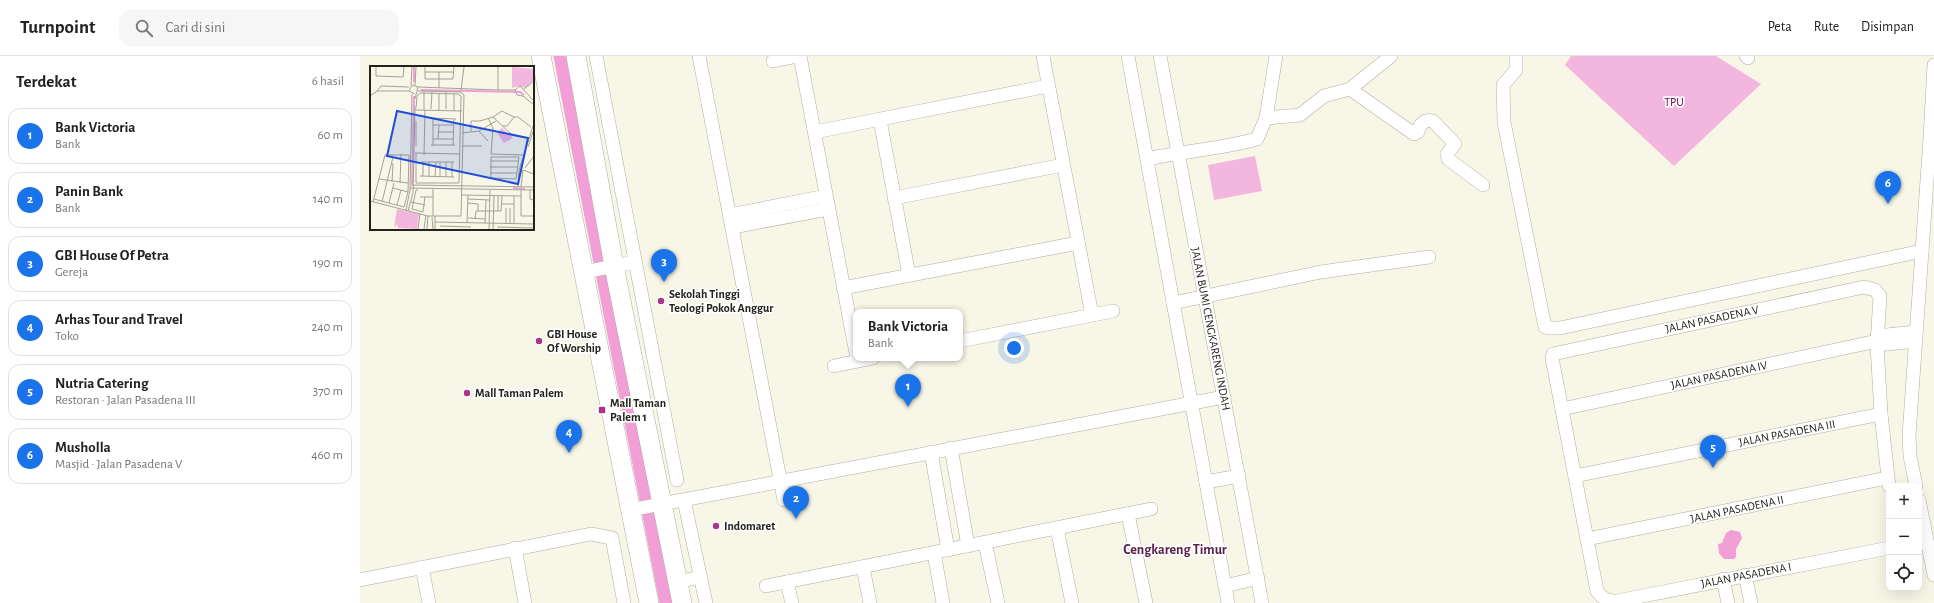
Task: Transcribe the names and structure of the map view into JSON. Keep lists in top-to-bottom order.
{
  "streets": {
    "street": [
      "JALAN PASADENA V",
      "JALAN BUMI CENGKARENG INDAH",
      "JALAN PASADENA IV",
      "JALAN PASADENA III",
      "JALAN PASADENA II",
      "JALAN PASADENA I"
    ]
  },
  "crossings": [
    ["JALAN PASADENA V", "JALAN PASADENA IV"],
    ["JALAN PASADENA II", "JALAN PASADENA I"]
  ],
  "districts": ["Cengkareng Timur"],
  "parks": ["TPU"],
  "places": {
    "other": [
      "Sekolah Tinggi Teologi Pokok Anggur",
      "GBI House Of Worship",
      "Mall Taman Palem",
      "Indomaret"
    ],
    "transit": ["Mall Taman Palem 1"]
  },
  "page": {
    "header": "Turnpoint",
    "search": "Cari di sini",
    "nav": ["Peta", "Rute", "Disimpan"],
    "heading": ["Terdekat", "6 hasil"],
    "list": [
      {
        "mark": "1",
        "name": "Bank Victoria",
        "note": "Bank",
        "value": "60 m"
      },
      {
        "mark": "2",
        "name": "Panin Bank",
        "note": "Bank",
        "value": "140 m"
      },
      {
        "mark": "3",
        "name": "GBI House Of Petra",
        "note": "Gereja",
        "value": "190 m"
      },
      {
        "mark": "4",
        "name": "Arhas Tour and Travel",
        "note": "Toko",
        "value": "240 m"
      },
      {
        "mark": "5",
        "name": "Nutria Catering",
        "note": "Restoran · Jalan Pasadena III",
        "value": "370 m"
      },
      {
        "mark": "6",
        "name": "Musholla",
        "note": "Masjid · Jalan Pasadena V",
        "value": "460 m"
      }
    ],
    "pins": [
      "6",
      "3",
      "1",
      "4",
      "5",
      "2"
    ],
    "popup": ["Bank Victoria", "Bank"],
    "map_buttons": ["+", "−"]
  }
}
